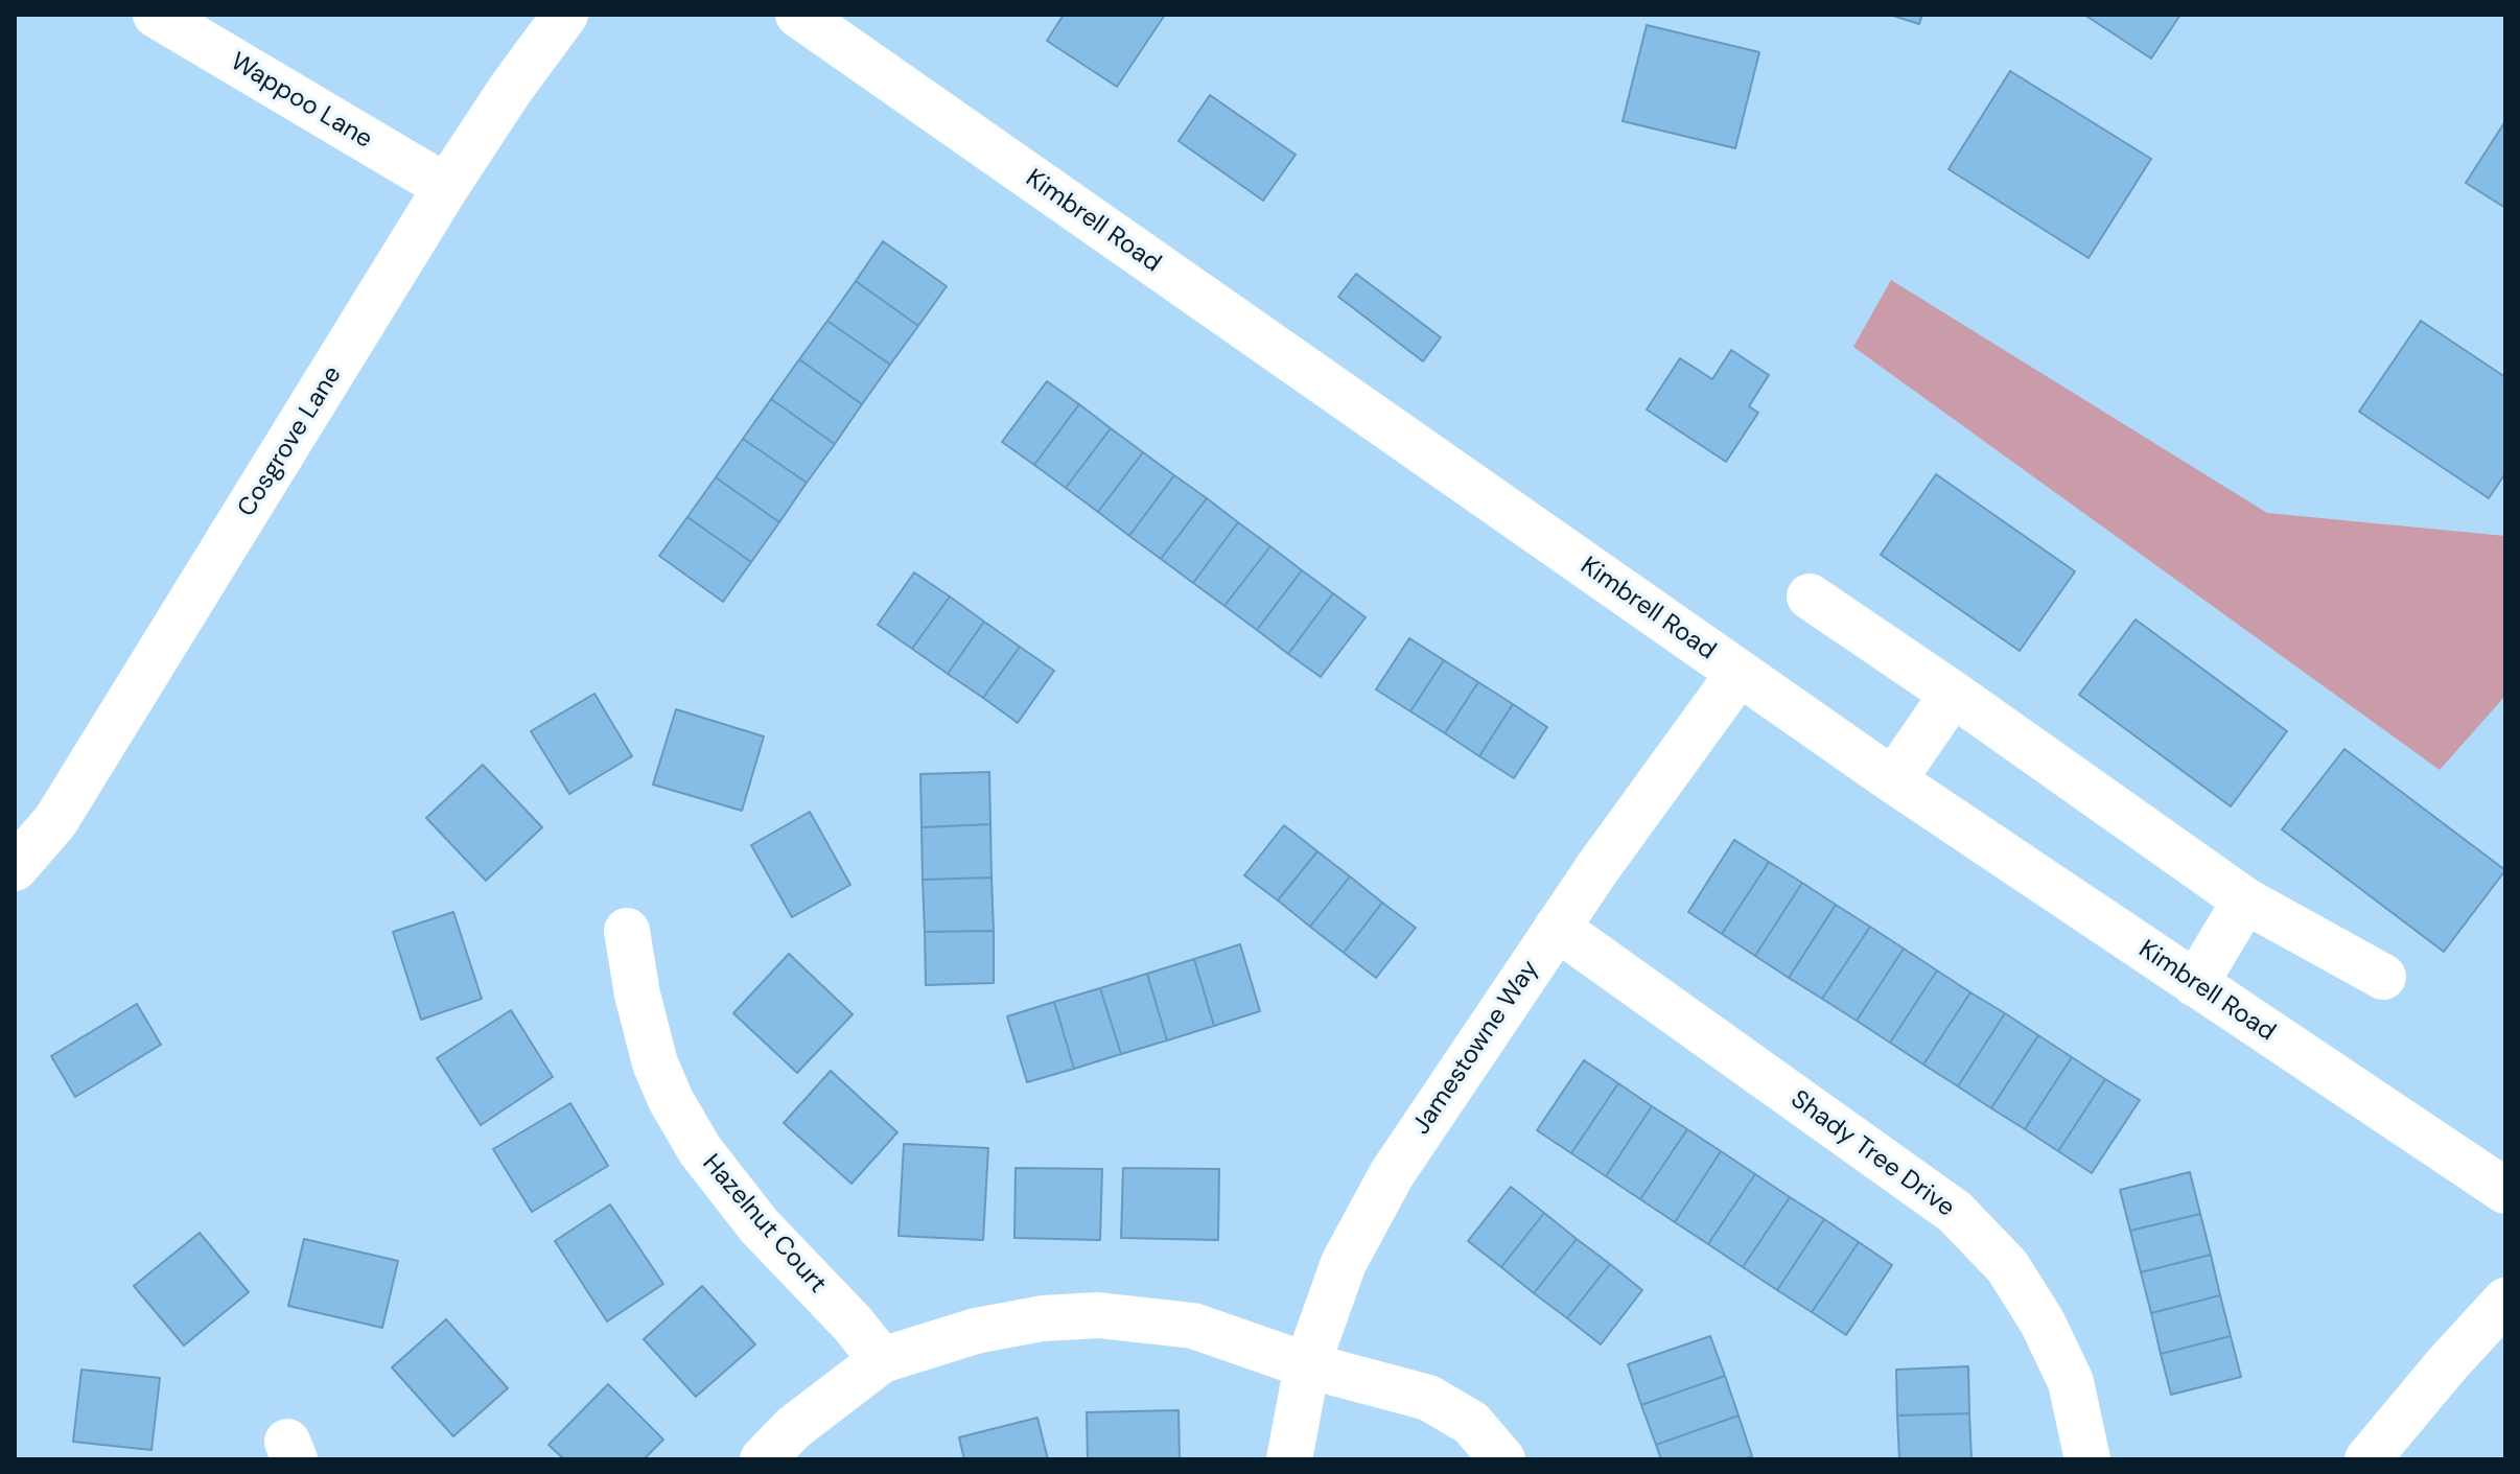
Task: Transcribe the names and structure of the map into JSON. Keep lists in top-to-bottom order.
{
  "streets": {
    "street": [
      "Wappoo Lane",
      "Kimbrell Road",
      "Cosgrove Lane",
      "Jamestowne Way",
      "Shady Tree Drive",
      "Hazelnut Court"
    ]
  },
  "crossings": [
    ["Wappoo Lane", "Cosgrove Lane"],
    ["Kimbrell Road", "Jamestowne Way"],
    ["Jamestowne Way", "Shady Tree Drive"]
  ]
}
